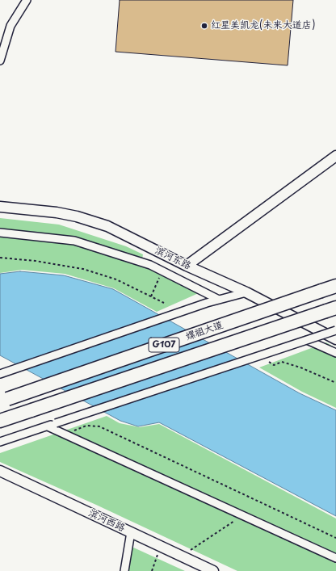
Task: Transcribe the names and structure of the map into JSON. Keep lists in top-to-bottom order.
{
  "streets": {
    "highway": ["嫘祖大道", "G107"],
    "street": ["滨河东路", "滨河西路"]
  },
  "places": ["红星美凯龙(未来大道店)"]
}
